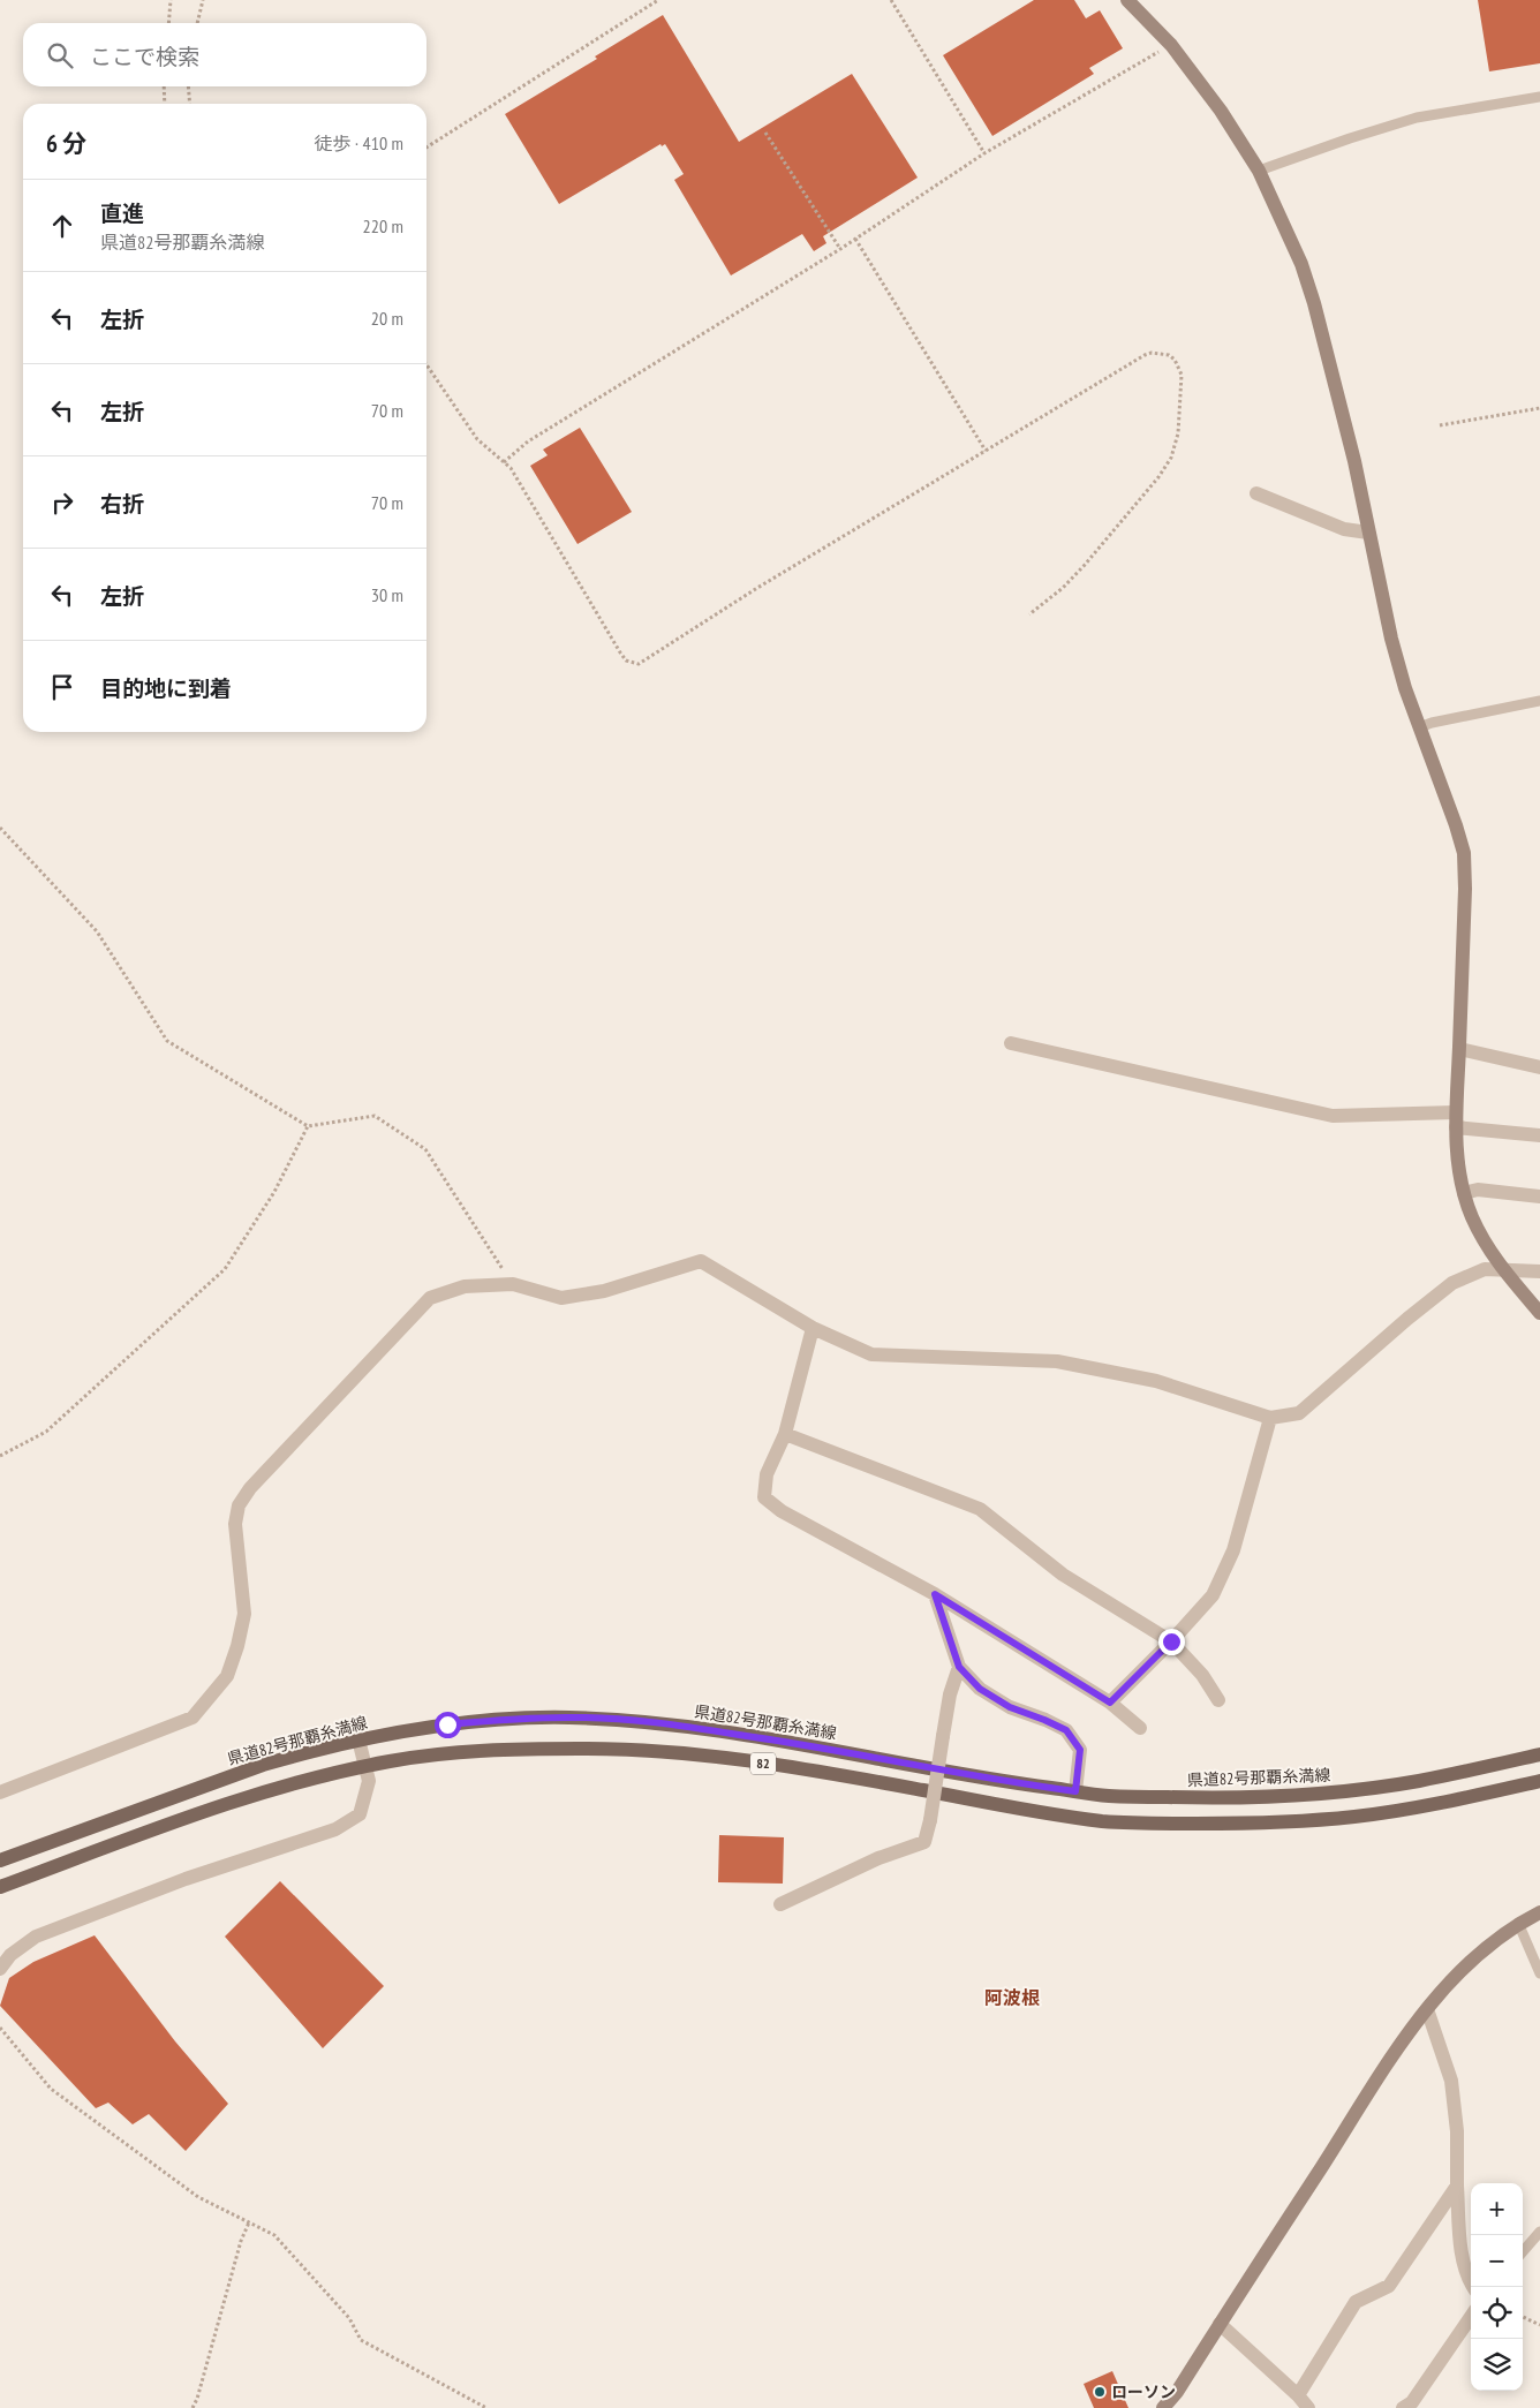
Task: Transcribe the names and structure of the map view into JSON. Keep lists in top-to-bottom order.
{
  "streets": {
    "main road": ["県道82号那覇糸満線", "82"]
  },
  "districts": ["阿波根"],
  "places": ["ローソン"],
  "page": {
    "search": "ここで検索",
    "heading": ["6 分", "徒歩 · 410 m"],
    "list": [
      ["直進", "県道82号那覇糸満線", "220 m"],
      ["左折", "20 m"],
      ["左折", "70 m"],
      ["右折", "70 m"],
      ["左折", "30 m"],
      "目的地に到着"
    ],
    "map_buttons": ["+", "−"]
  }
}
